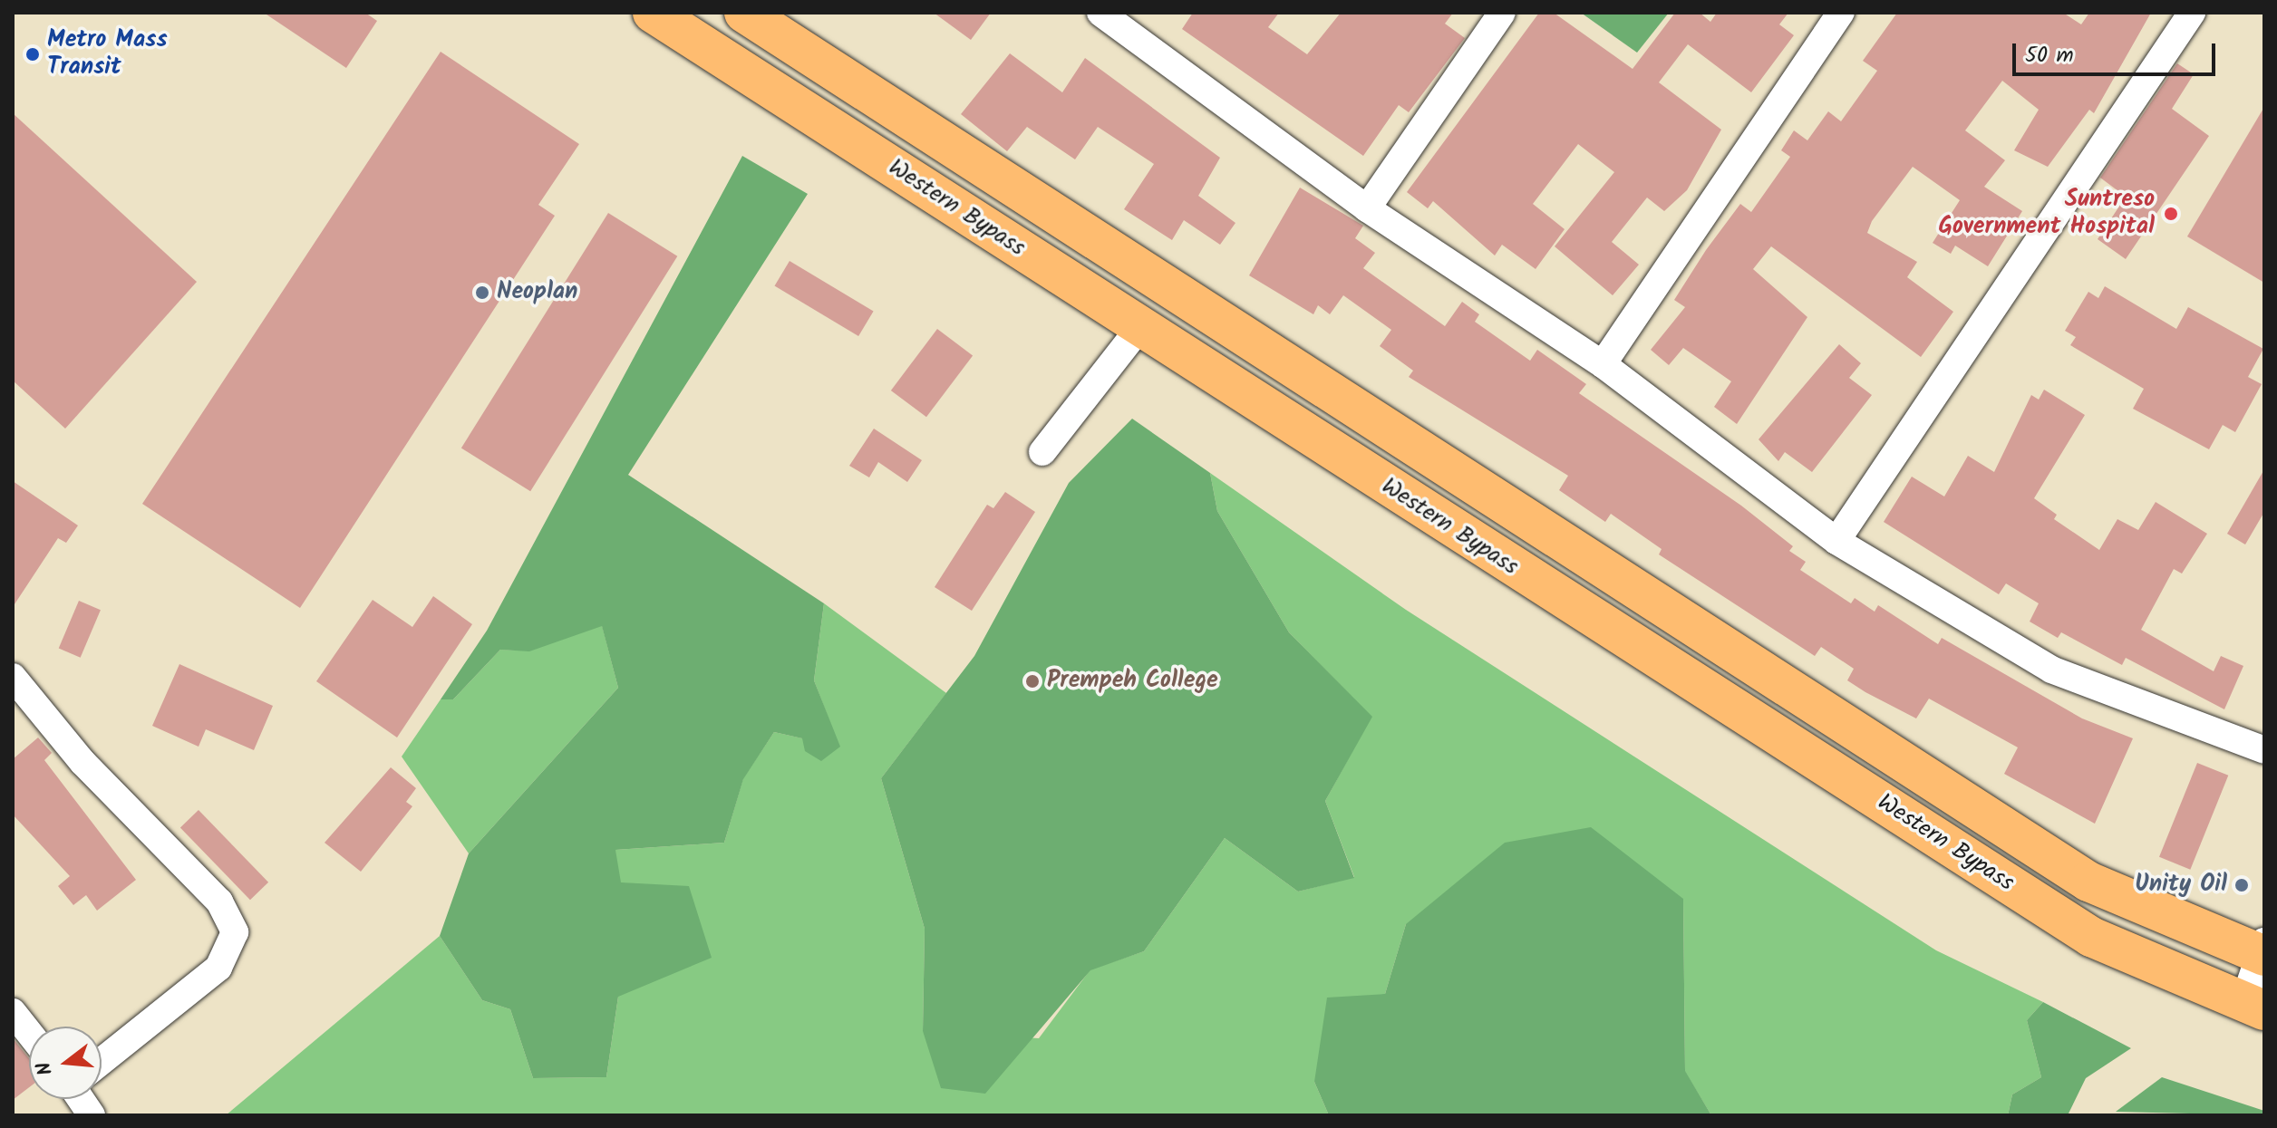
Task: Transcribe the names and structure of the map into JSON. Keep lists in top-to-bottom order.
{
  "streets": {
    "highway": ["Western Bypass"]
  },
  "places": [
    "Metro Mass Transit",
    "Suntreso Government Hospital",
    "Neoplan",
    "Prempeh College",
    "Unity Oil"
  ],
  "scale_bar": "50 m",
  "north": "left"
}
